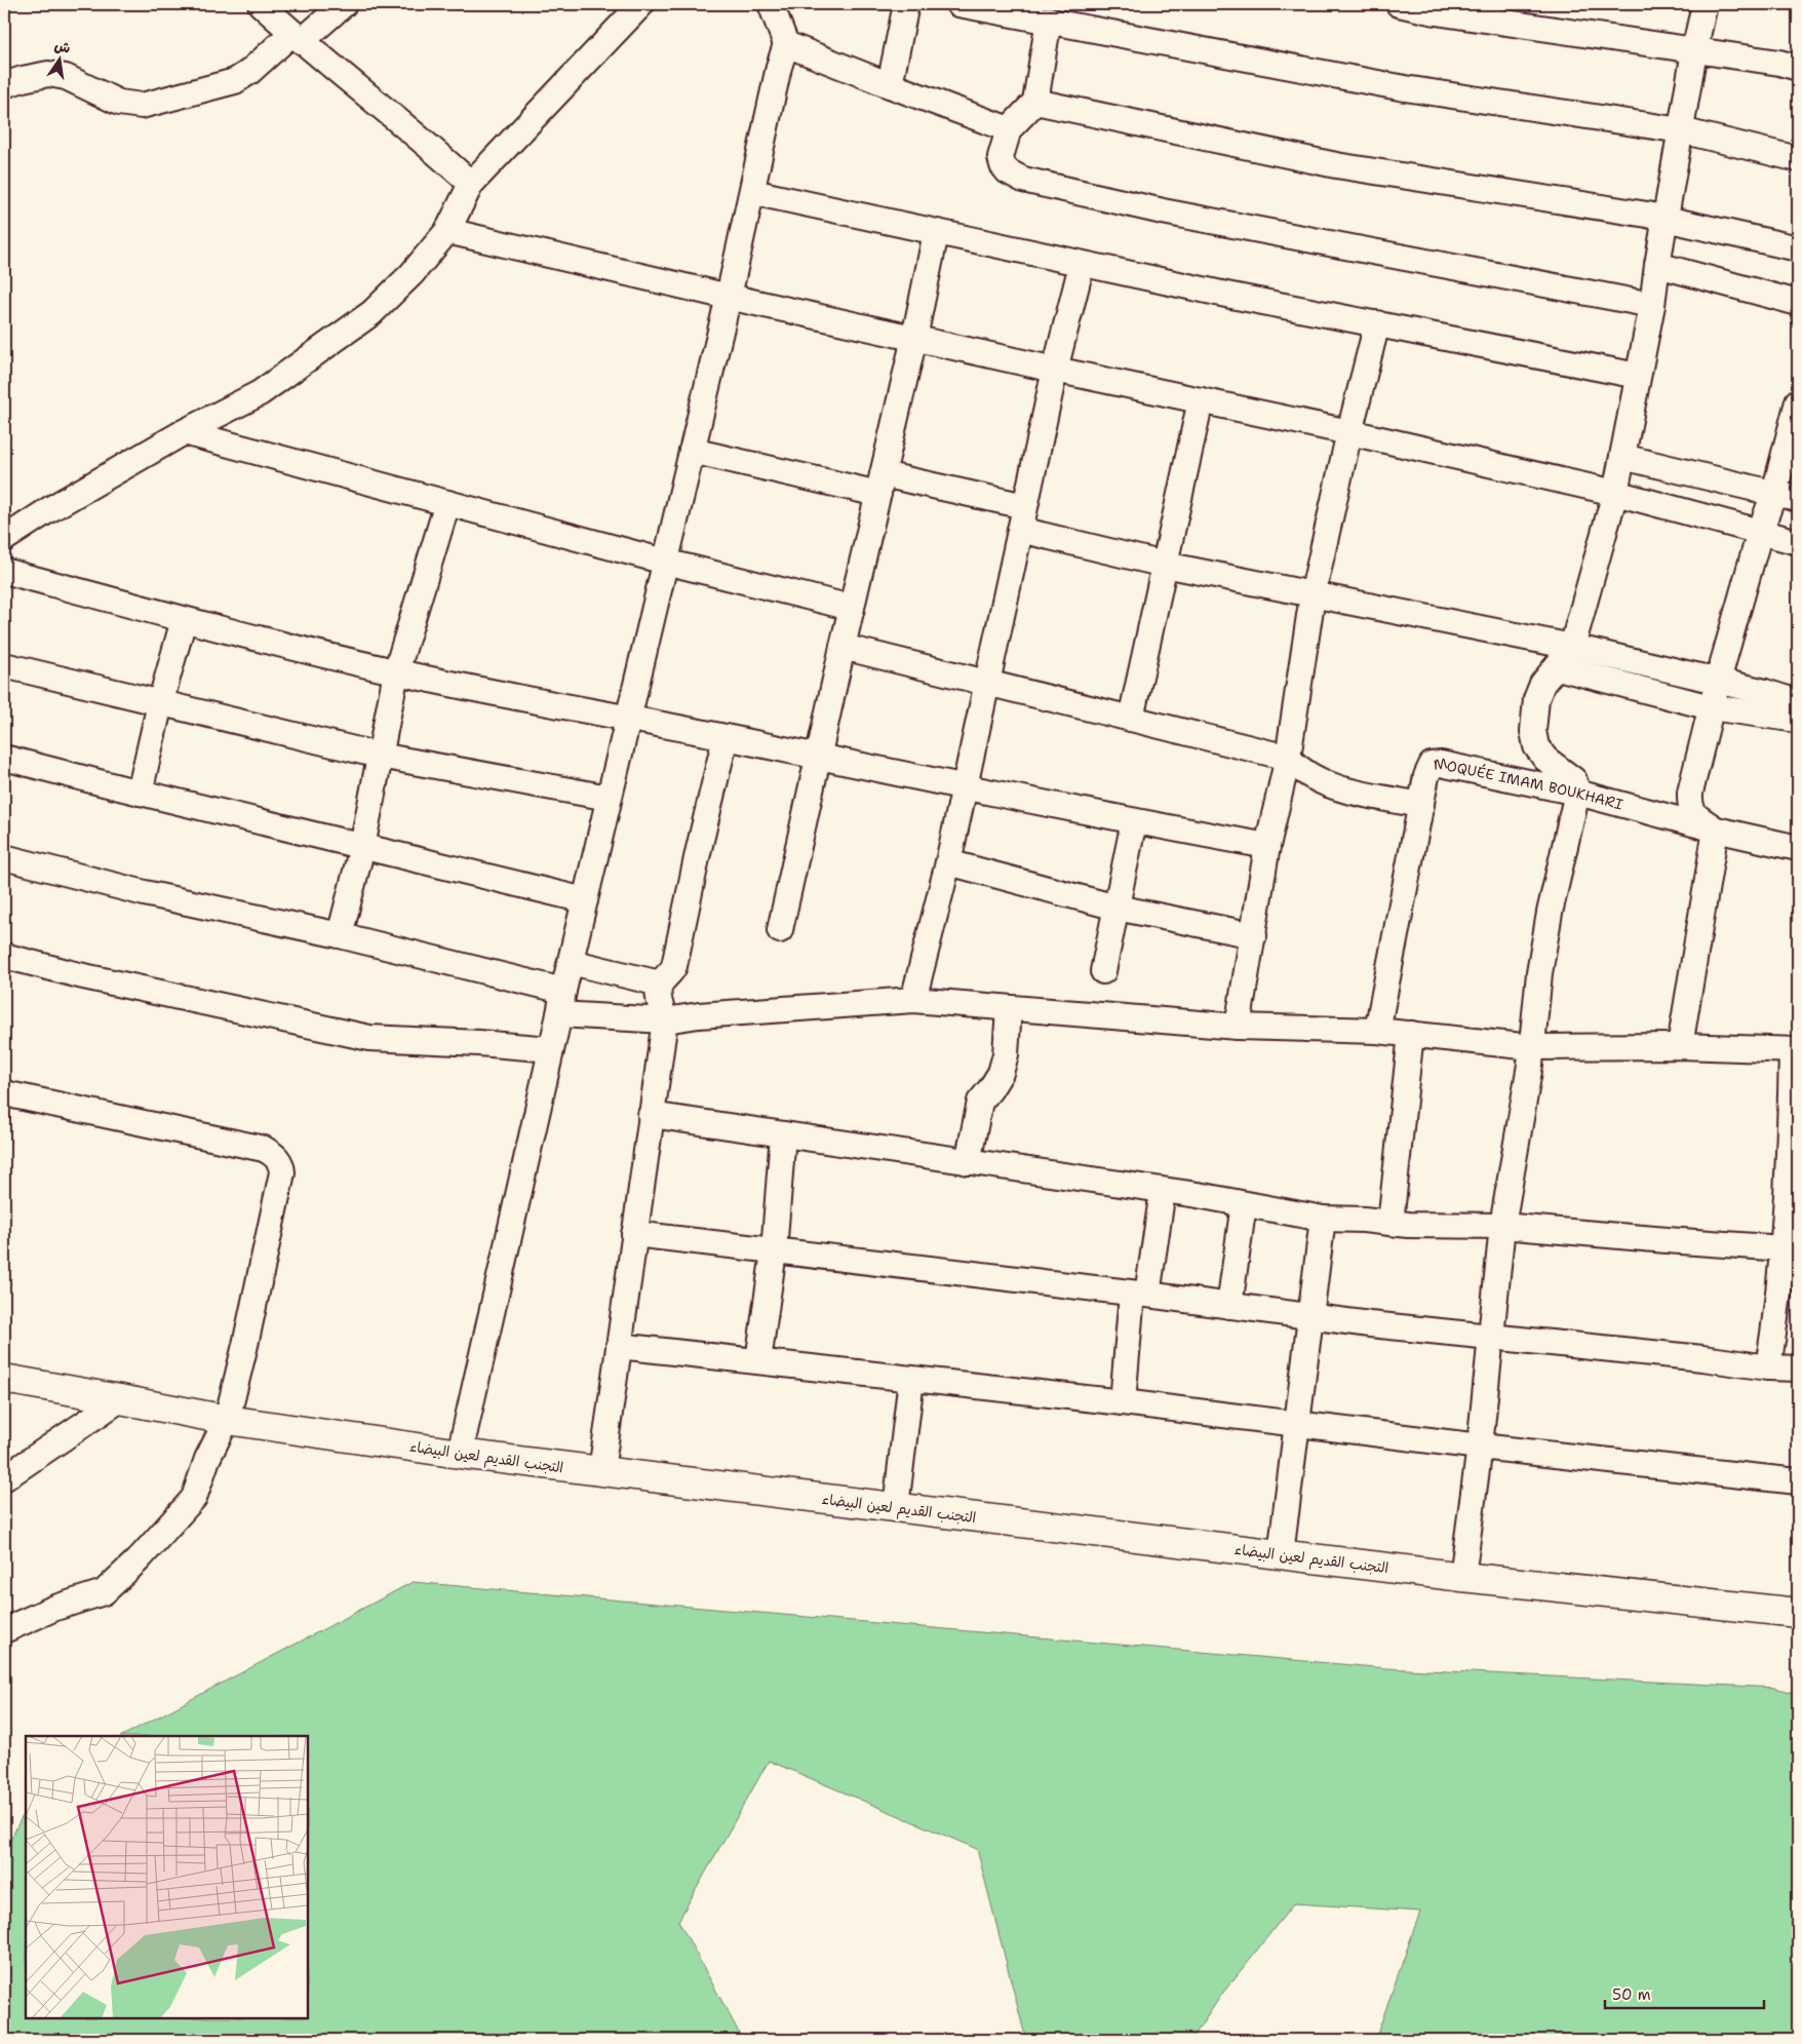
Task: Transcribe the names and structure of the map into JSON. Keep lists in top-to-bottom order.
{
  "streets": {
    "main road": ["التجنب القديم لعين البيضاء"],
    "street": ["MOQUÉE IMAM BOUKHARI"]
  },
  "scale_bar": "50 m",
  "north": "top"
}
